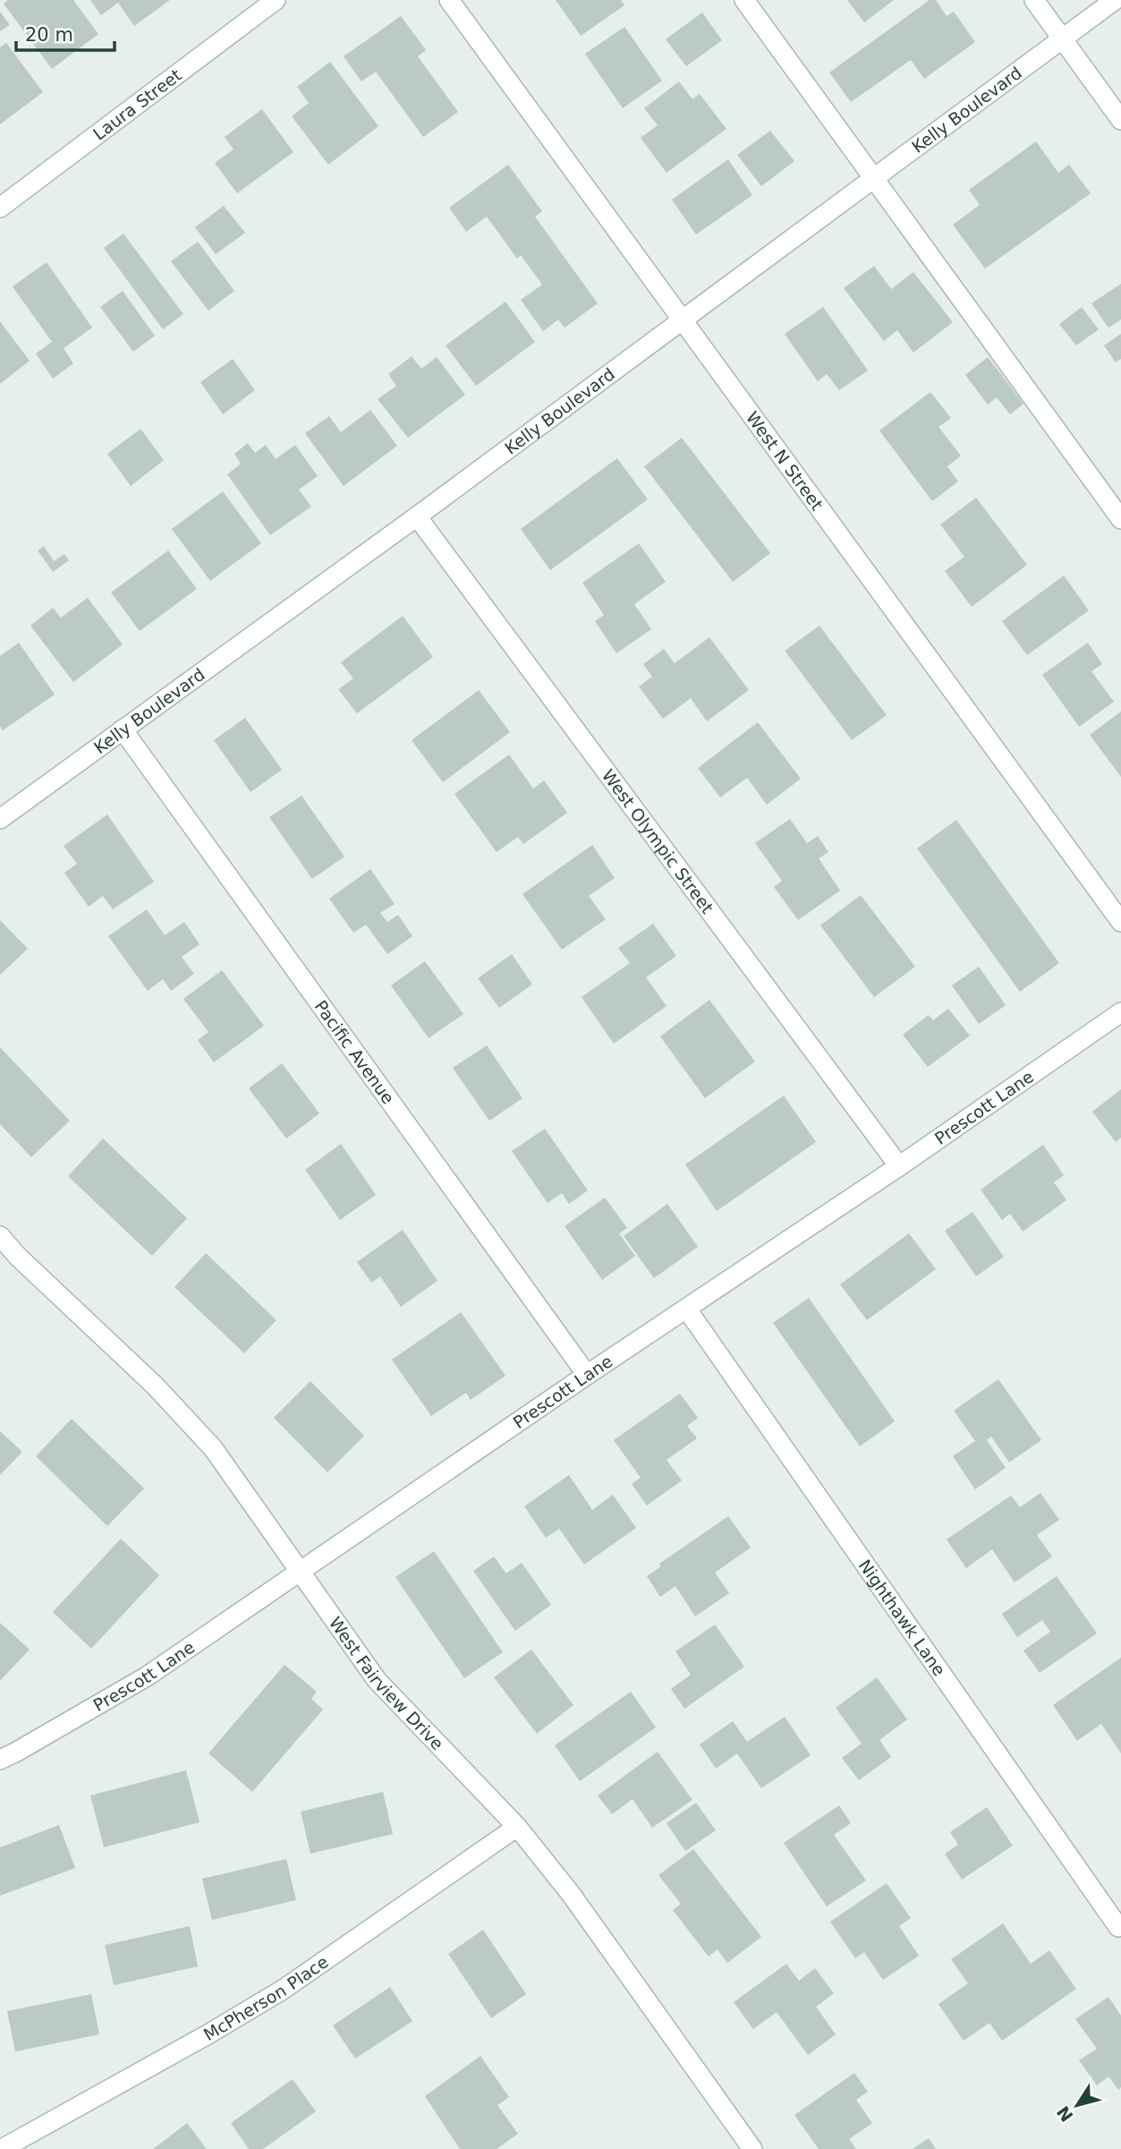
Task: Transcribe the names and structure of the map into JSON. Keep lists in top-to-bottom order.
{
  "streets": {
    "street": [
      "Laura Street",
      "Kelly Boulevard",
      "West N Street",
      "West Olympic Street",
      "Pacific Avenue",
      "Prescott Lane",
      "Nighthawk Lane",
      "West Fairview Drive",
      "McPherson Place"
    ]
  },
  "crossings": [
    ["Kelly Boulevard", "West N Street"],
    ["Kelly Boulevard", "West Olympic Street"],
    ["Kelly Boulevard", "Pacific Avenue"],
    ["West Olympic Street", "Prescott Lane"],
    ["Pacific Avenue", "Prescott Lane"],
    ["Prescott Lane", "Nighthawk Lane"],
    ["Prescott Lane", "West Fairview Drive"],
    ["West Fairview Drive", "McPherson Place"]
  ],
  "scale_bar": "20 m",
  "north": "bottom left"
}
